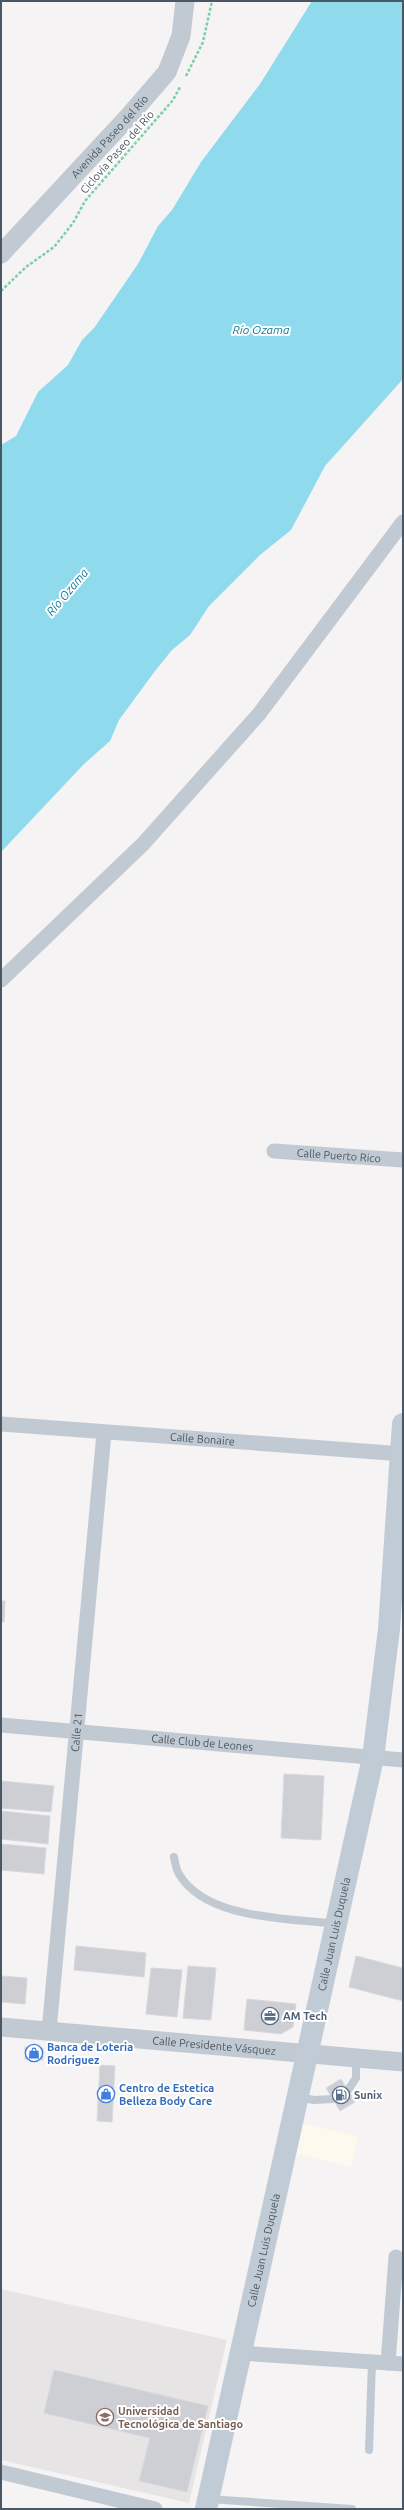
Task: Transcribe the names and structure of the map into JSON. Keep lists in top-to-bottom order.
{
  "streets": {
    "main road": ["Calle Juan Luis Duquela"],
    "street": [
      "Avenida Paseo del Río",
      "Calle Puerto Rico",
      "Calle Bonaire",
      "Calle 21",
      "Calle Club de Leones",
      "Calle Presidente Vásquez"
    ],
    "path": ["Ciclovía Paseo del Río"]
  },
  "crossings": [
    ["Calle Bonaire", "Calle 21"],
    ["Calle Bonaire", "Calle Juan Luis Duquela"],
    ["Calle 21", "Calle Club de Leones"],
    ["Calle 21", "Calle Presidente Vásquez"],
    ["Calle Club de Leones", "Calle Juan Luis Duquela"],
    ["Calle Juan Luis Duquela", "Calle Presidente Vásquez"]
  ],
  "water": ["Río Ozama"],
  "places": {
    "office": ["AM Tech"],
    "shop": ["Banca de Loteria Rodriguez", "Centro de Estetica Belleza Body Care"],
    "fuel station": ["Sunix"],
    "school or university": ["Universidad Tecnológica de Santiago"]
  }
}
